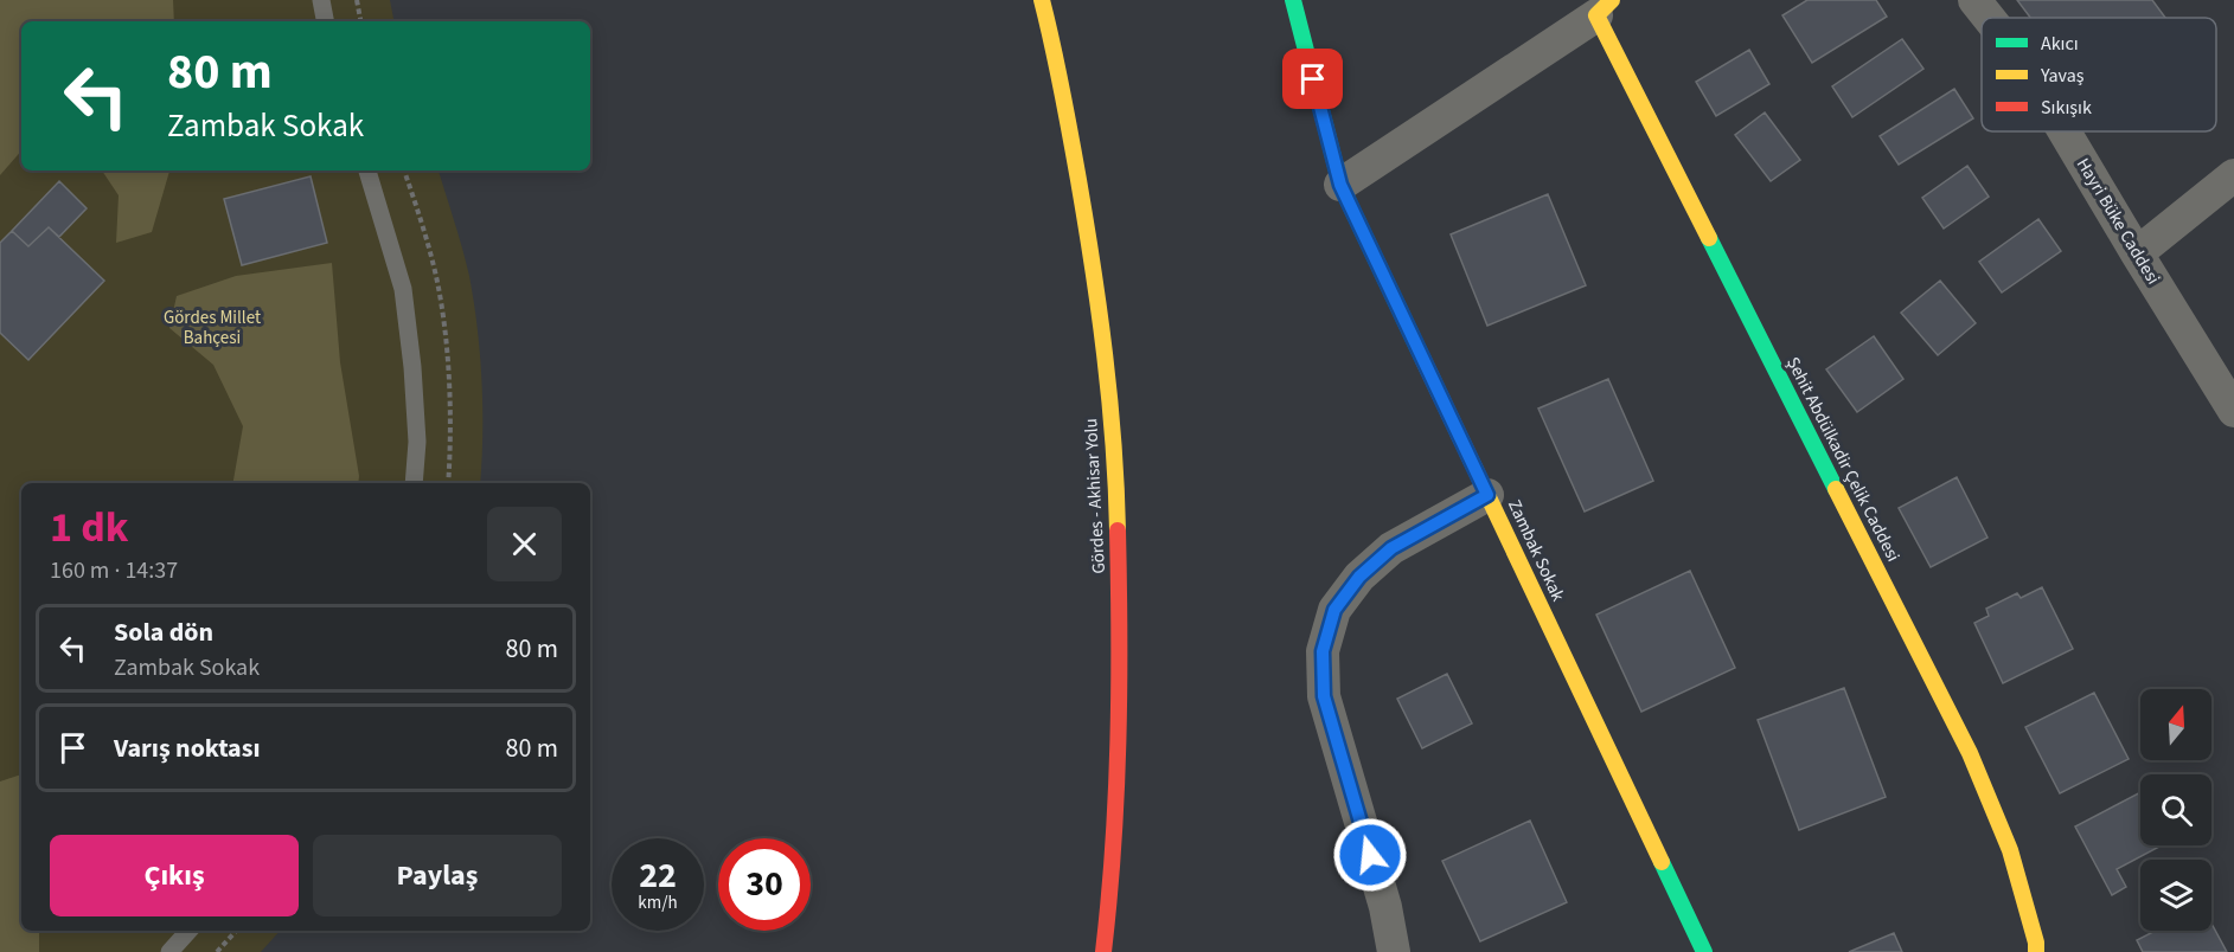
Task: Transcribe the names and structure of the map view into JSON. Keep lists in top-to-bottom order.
{
  "streets": {
    "street": [
      "Hayri Büke Caddesi",
      "Şehit Abdülkadir Çelik Caddesi",
      "Gördes - Akhisar Yolu",
      "Zambak Sokak"
    ]
  },
  "parks": ["Gördes Millet Bahçesi"],
  "legend": ["Akıcı", "Yavaş", "Sıkışık"],
  "north": "top",
  "page": {
    "turn": ["80 m", "Zambak Sokak"],
    "heading": ["1 dk", "160 m · 14:37"],
    "list": [
      {
        "name": "Sola dön",
        "note": "Zambak Sokak",
        "value": "80 m"
      },
      {
        "name": "Varış noktası",
        "value": "80 m"
      }
    ],
    "buttons": ["Çıkış", "Paylaş"],
    "speed": "22 km/h",
    "limit": "30"
  }
}
